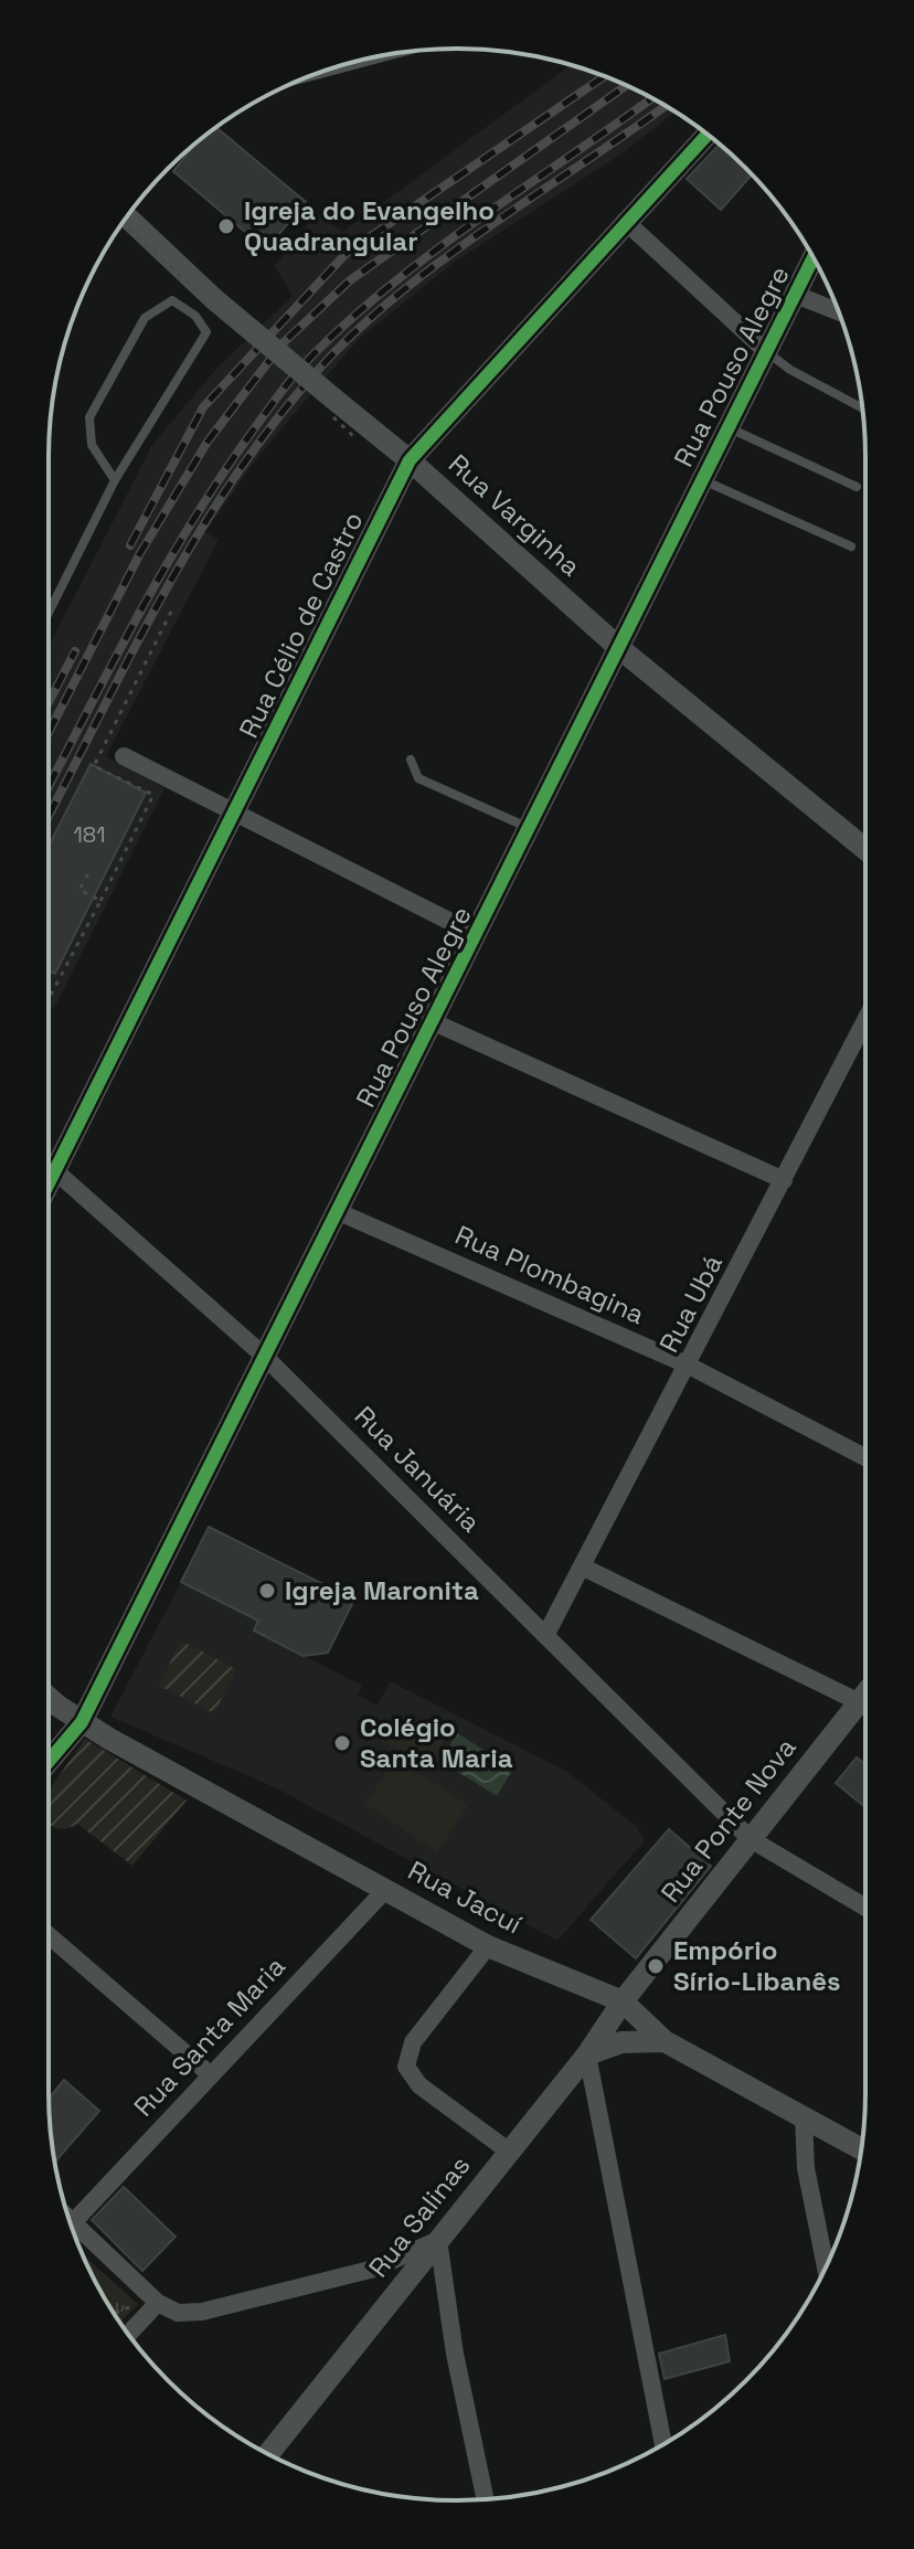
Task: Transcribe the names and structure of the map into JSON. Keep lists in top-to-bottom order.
{
  "streets": {
    "street": [
      "Rua Pouso Alegre",
      "Rua Varginha",
      "Rua Célio de Castro",
      "Rua Plombagina",
      "Rua Ubá",
      "Rua Januária",
      "Rua Ponte Nova",
      "Rua Jacuí",
      "Rua Santa Maria",
      "Rua Salinas"
    ]
  },
  "crossings": [
    ["Rua Pouso Alegre", "Rua Varginha"],
    ["Rua Pouso Alegre", "Rua Plombagina"],
    ["Rua Pouso Alegre", "Rua Januária"],
    ["Rua Pouso Alegre", "Rua Jacuí"],
    ["Rua Varginha", "Rua Célio de Castro"],
    ["Rua Célio de Castro", "Rua Januária"],
    ["Rua Plombagina", "Rua Ubá"],
    ["Rua Ubá", "Rua Januária"],
    ["Rua Januária", "Rua Ponte Nova"],
    ["Rua Ponte Nova", "Rua Jacuí"],
    ["Rua Ponte Nova", "Rua Salinas"],
    ["Rua Jacuí", "Rua Santa Maria"],
    ["Rua Jacuí", "Rua Salinas"]
  ],
  "places": [
    "Igreja do Evangelho Quadrangular",
    "Igreja Maronita",
    "Colégio Santa Maria",
    "Empório Sírio-Libanês"
  ],
  "house_numbers": ["181"]
}
